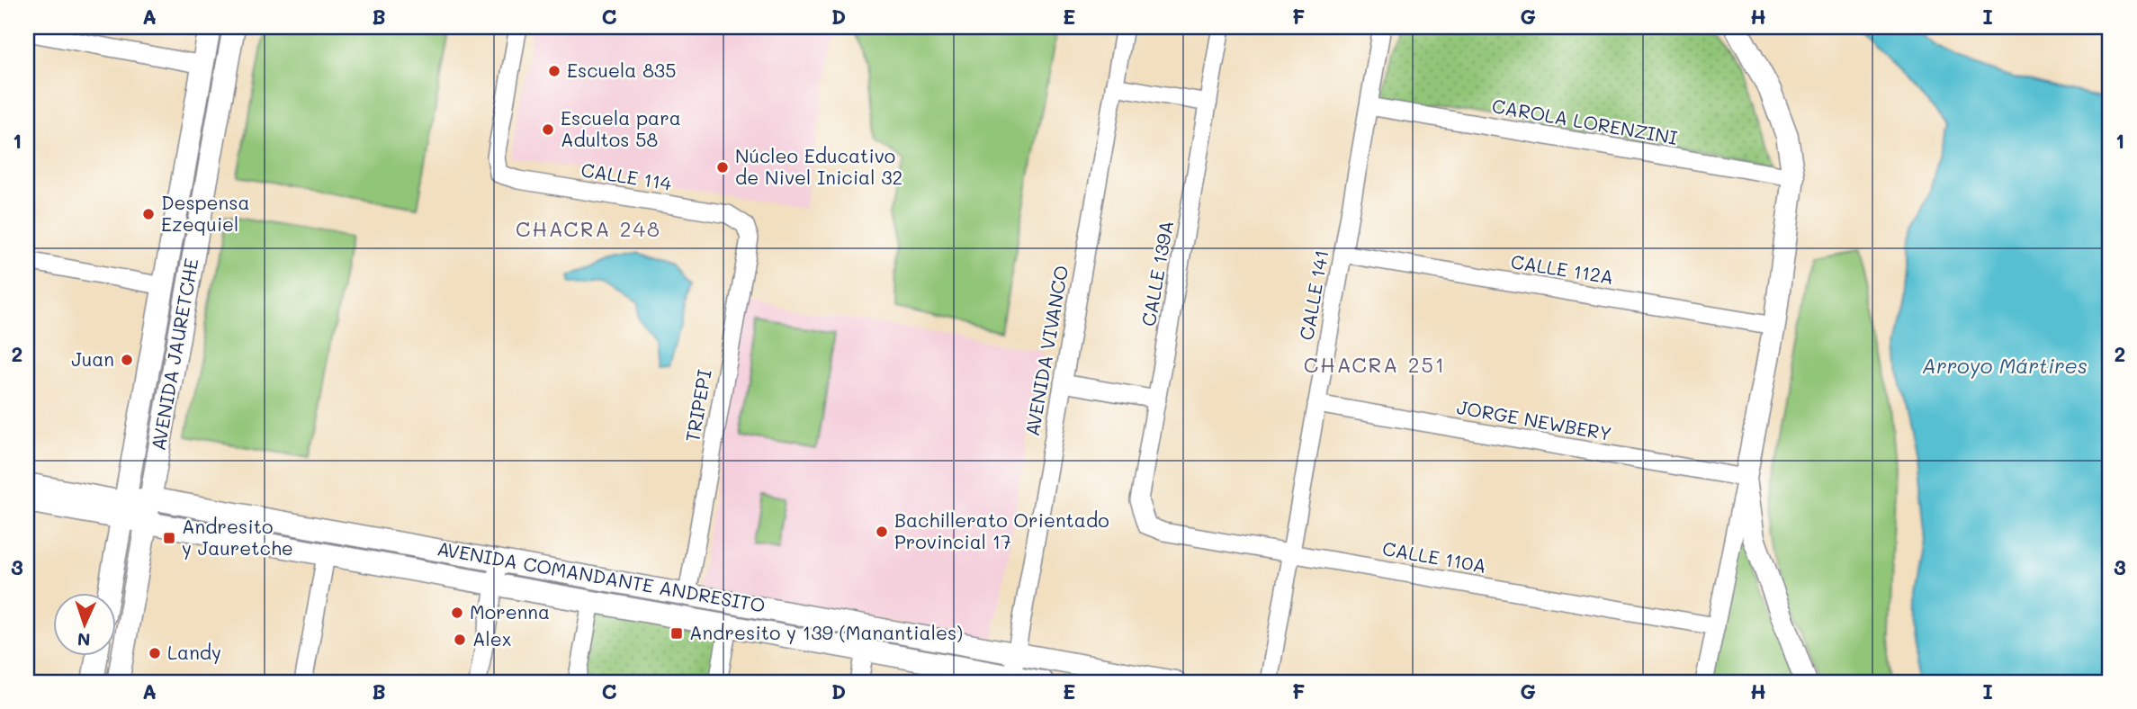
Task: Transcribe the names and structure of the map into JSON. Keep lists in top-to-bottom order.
{
  "streets": {
    "main road": ["AVENIDA JAURETCHE", "AVENIDA COMANDANTE ANDRESITO"],
    "street": [
      "CAROLA LORENZINI",
      "CALLE 114",
      "CALLE 112A",
      "CALLE 139A",
      "CALLE 141",
      "AVENIDA VIVANCO",
      "TRIPEPI",
      "JORGE NEWBERY",
      "CALLE 110A"
    ]
  },
  "crossings": [
    ["CAROLA LORENZINI", "CALLE 141"],
    ["CALLE 114", "TRIPEPI"],
    ["CALLE 112A", "CALLE 141"],
    ["CALLE 139A", "CALLE 110A"],
    ["CALLE 141", "JORGE NEWBERY"],
    ["CALLE 141", "CALLE 110A"],
    ["AVENIDA VIVANCO", "AVENIDA COMANDANTE ANDRESITO"],
    ["AVENIDA JAURETCHE", "AVENIDA COMANDANTE ANDRESITO"],
    ["TRIPEPI", "AVENIDA COMANDANTE ANDRESITO"]
  ],
  "districts": ["CHACRA 248", "CHACRA 251"],
  "water": ["Arroyo Mártires"],
  "places": {
    "other": [
      "Escuela 835",
      "Escuela para Adultos 58",
      "Núcleo Educativo de Nivel Inicial 32",
      "Despensa Ezequiel",
      "Juan",
      "Bachillerato Orientado Provincial 17",
      "Morenna",
      "Alex",
      "Landy"
    ],
    "transit": ["Andresito y Jauretche", "Andresito y 139 (Manantiales)"]
  },
  "north": "bottom",
  "grid": {
    "columns": [
      "A",
      "B",
      "C",
      "D",
      "E",
      "F",
      "G",
      "H",
      "I"
    ],
    "rows": ["1", "2", "3"]
  }
}
